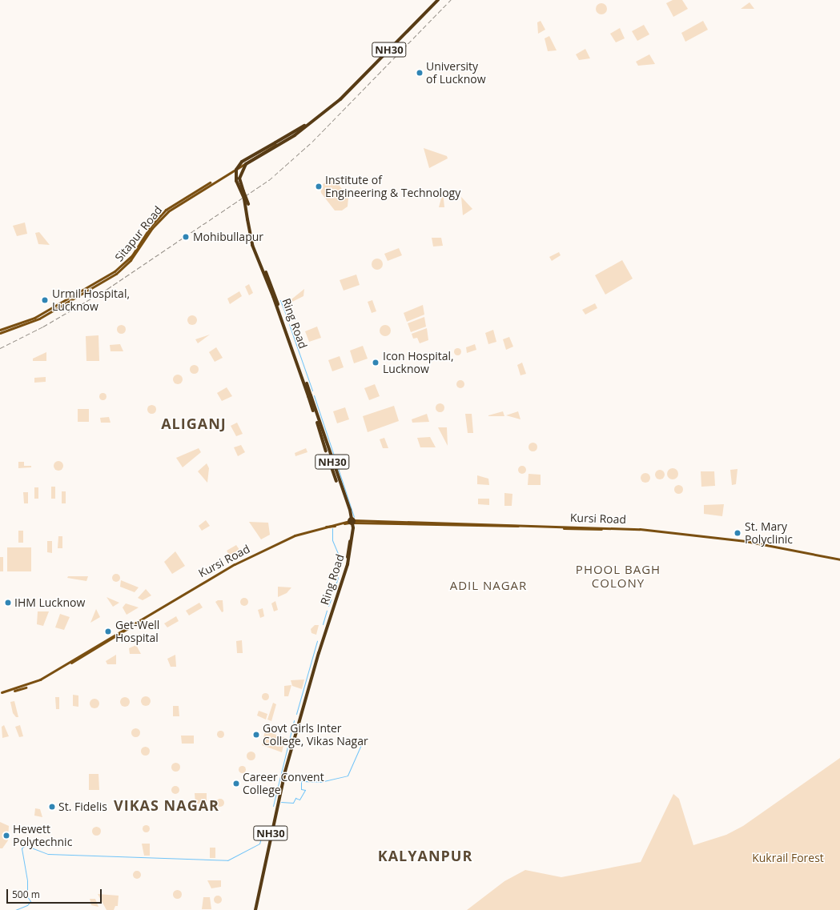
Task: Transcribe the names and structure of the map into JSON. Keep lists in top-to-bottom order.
{
  "streets": {
    "highway": ["NH30", "Sitapur Road", "Ring Road"],
    "main road": ["Kursi Road"]
  },
  "crossings": [
    ["NH30", "Sitapur Road"],
    ["NH30", "Ring Road"]
  ],
  "districts": [
    "ALIGANJ",
    "PHOOL BAGH COLONY",
    "ADIL NAGAR",
    "VIKAS NAGAR",
    "KALYANPUR"
  ],
  "parks": ["Kukrail Forest"],
  "places": [
    "University of Lucknow",
    "Institute of Engineering & Technology",
    "Mohibullapur",
    "Urmil Hospital, Lucknow",
    "Icon Hospital, Lucknow",
    "St. Mary Polyclinic",
    "IHM Lucknow",
    "Get-Well Hospital",
    "Govt Girls Inter College, Vikas Nagar",
    "Career Convent College",
    "St. Fidelis",
    "Hewett Polytechnic"
  ],
  "scale_bar": "500 m"
}
